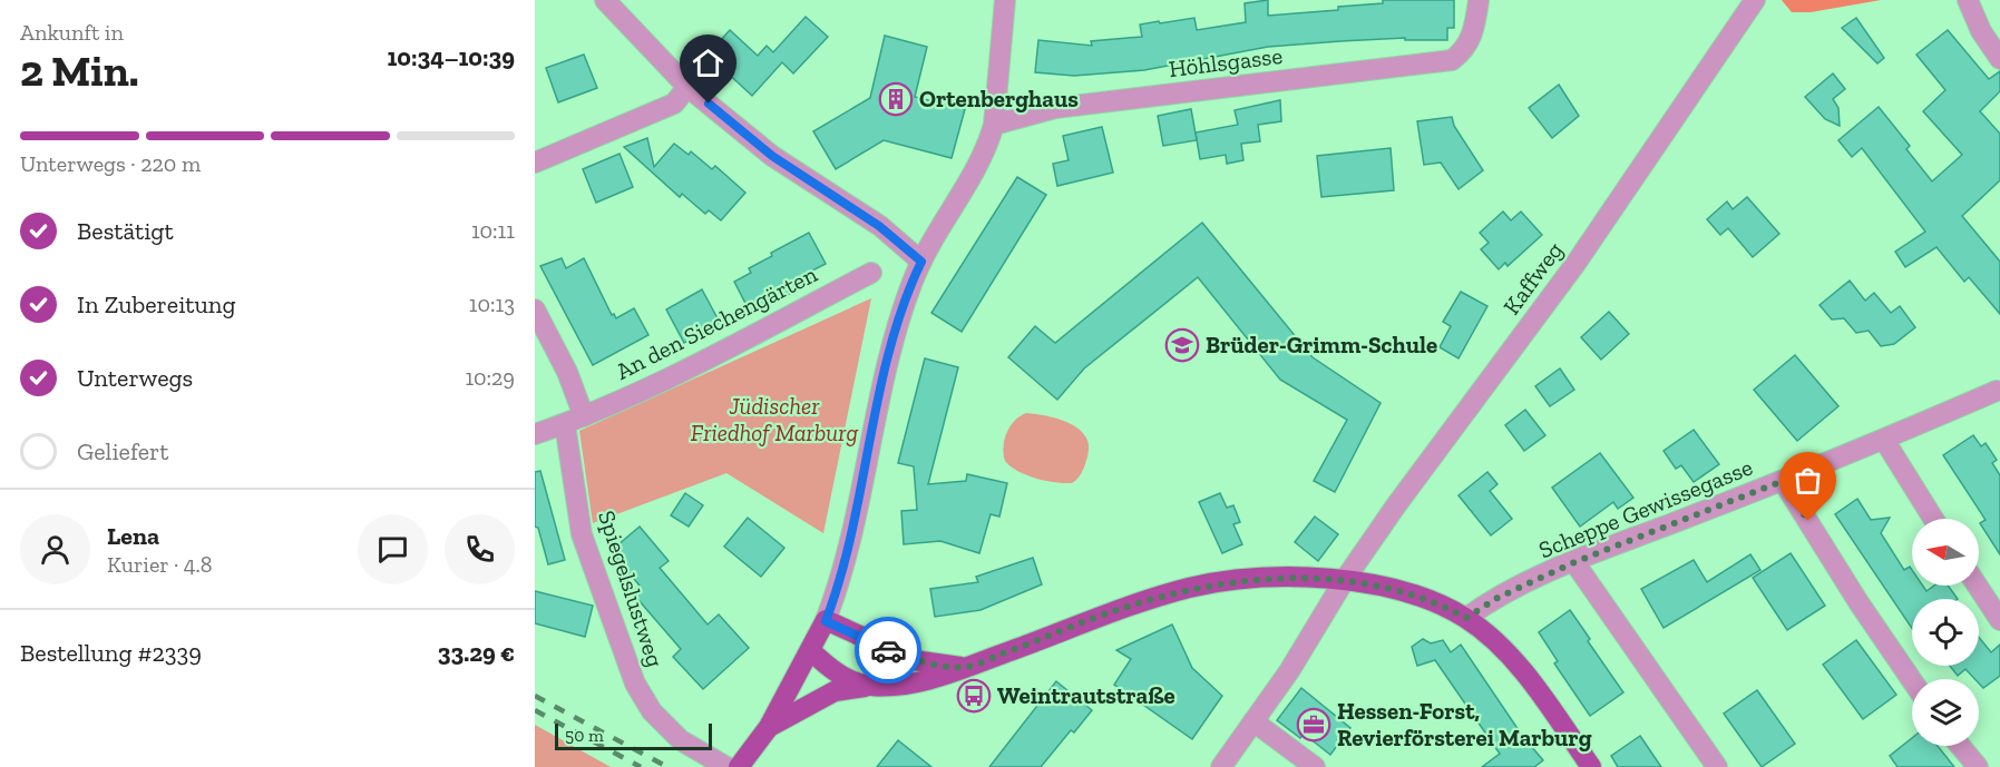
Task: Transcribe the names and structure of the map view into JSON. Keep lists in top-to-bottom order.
{
  "streets": {
    "street": [
      "Höhlsgasse",
      "Kaffweg",
      "An den Siechengärten",
      "Scheppe Gewissegasse",
      "Spiegelslustweg"
    ]
  },
  "crossings": [
    ["An den Siechengärten", "Spiegelslustweg"]
  ],
  "parks": ["Jüdischer Friedhof Marburg"],
  "places": {
    "building": ["Ortenberghaus"],
    "school or university": ["Brüder-Grimm-Schule"],
    "bus stop": ["Weintrautstraße"],
    "office": ["Hessen-Forst, Revierförsterei Marburg"]
  },
  "scale_bar": "50 m",
  "north": "left",
  "page": {
    "heading": ["2 Min.", "Ankunft in", "10:34–10:39"],
    "panel": [
      "Lena",
      "Kurier · 4.8",
      "Bestellung #2339",
      "33.29 €"
    ],
    "bar": "Unterwegs · 220 m",
    "list": [
      ["Bestätigt", "10:11"],
      ["In Zubereitung", "10:13"],
      ["Unterwegs", "10:29"],
      "Geliefert"
    ],
    "scale": "50 m"
  }
}
